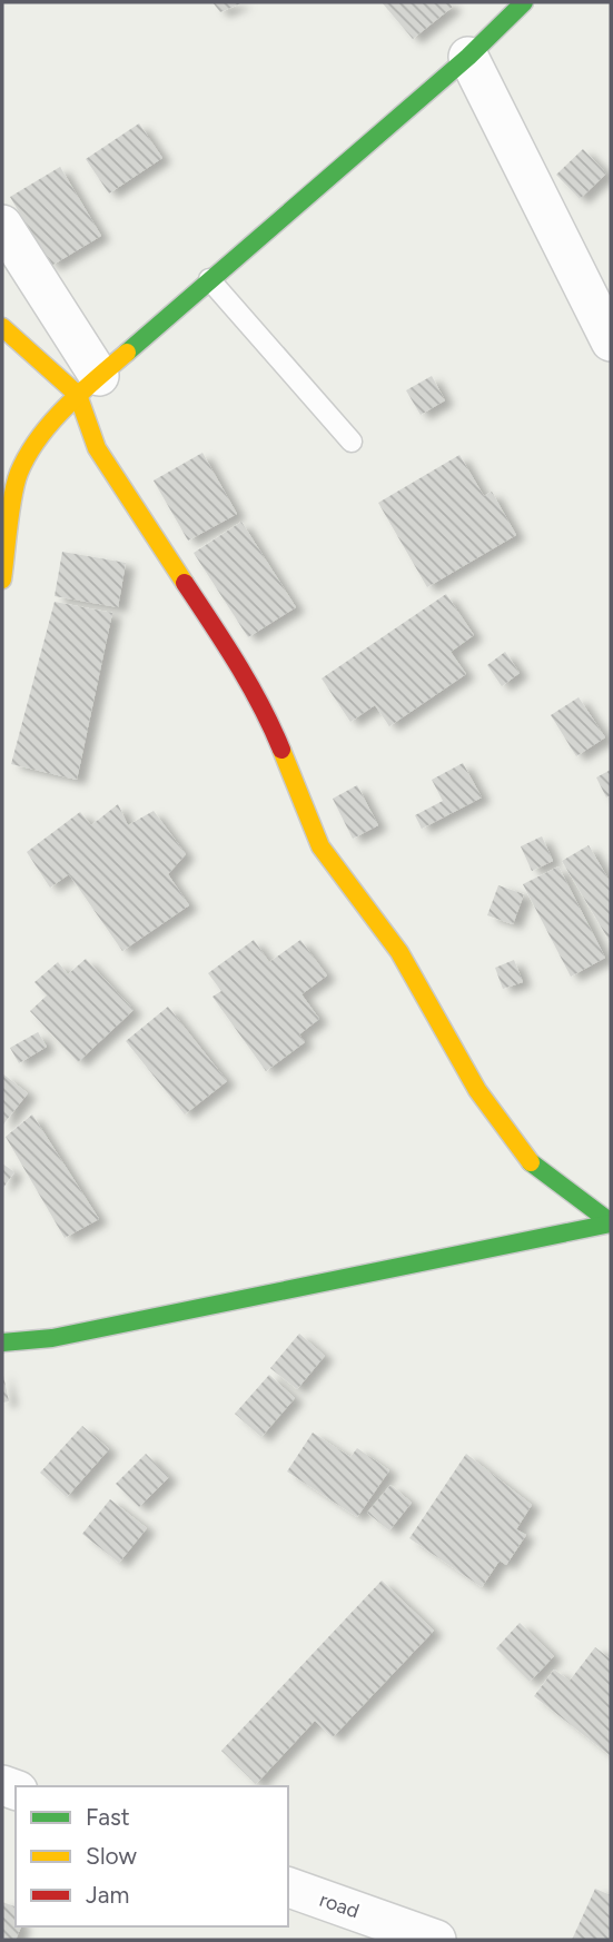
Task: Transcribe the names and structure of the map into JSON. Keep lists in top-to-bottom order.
{
  "streets": {
    "street": ["road"]
  },
  "legend": ["Fast", "Slow", "Jam"]
}
